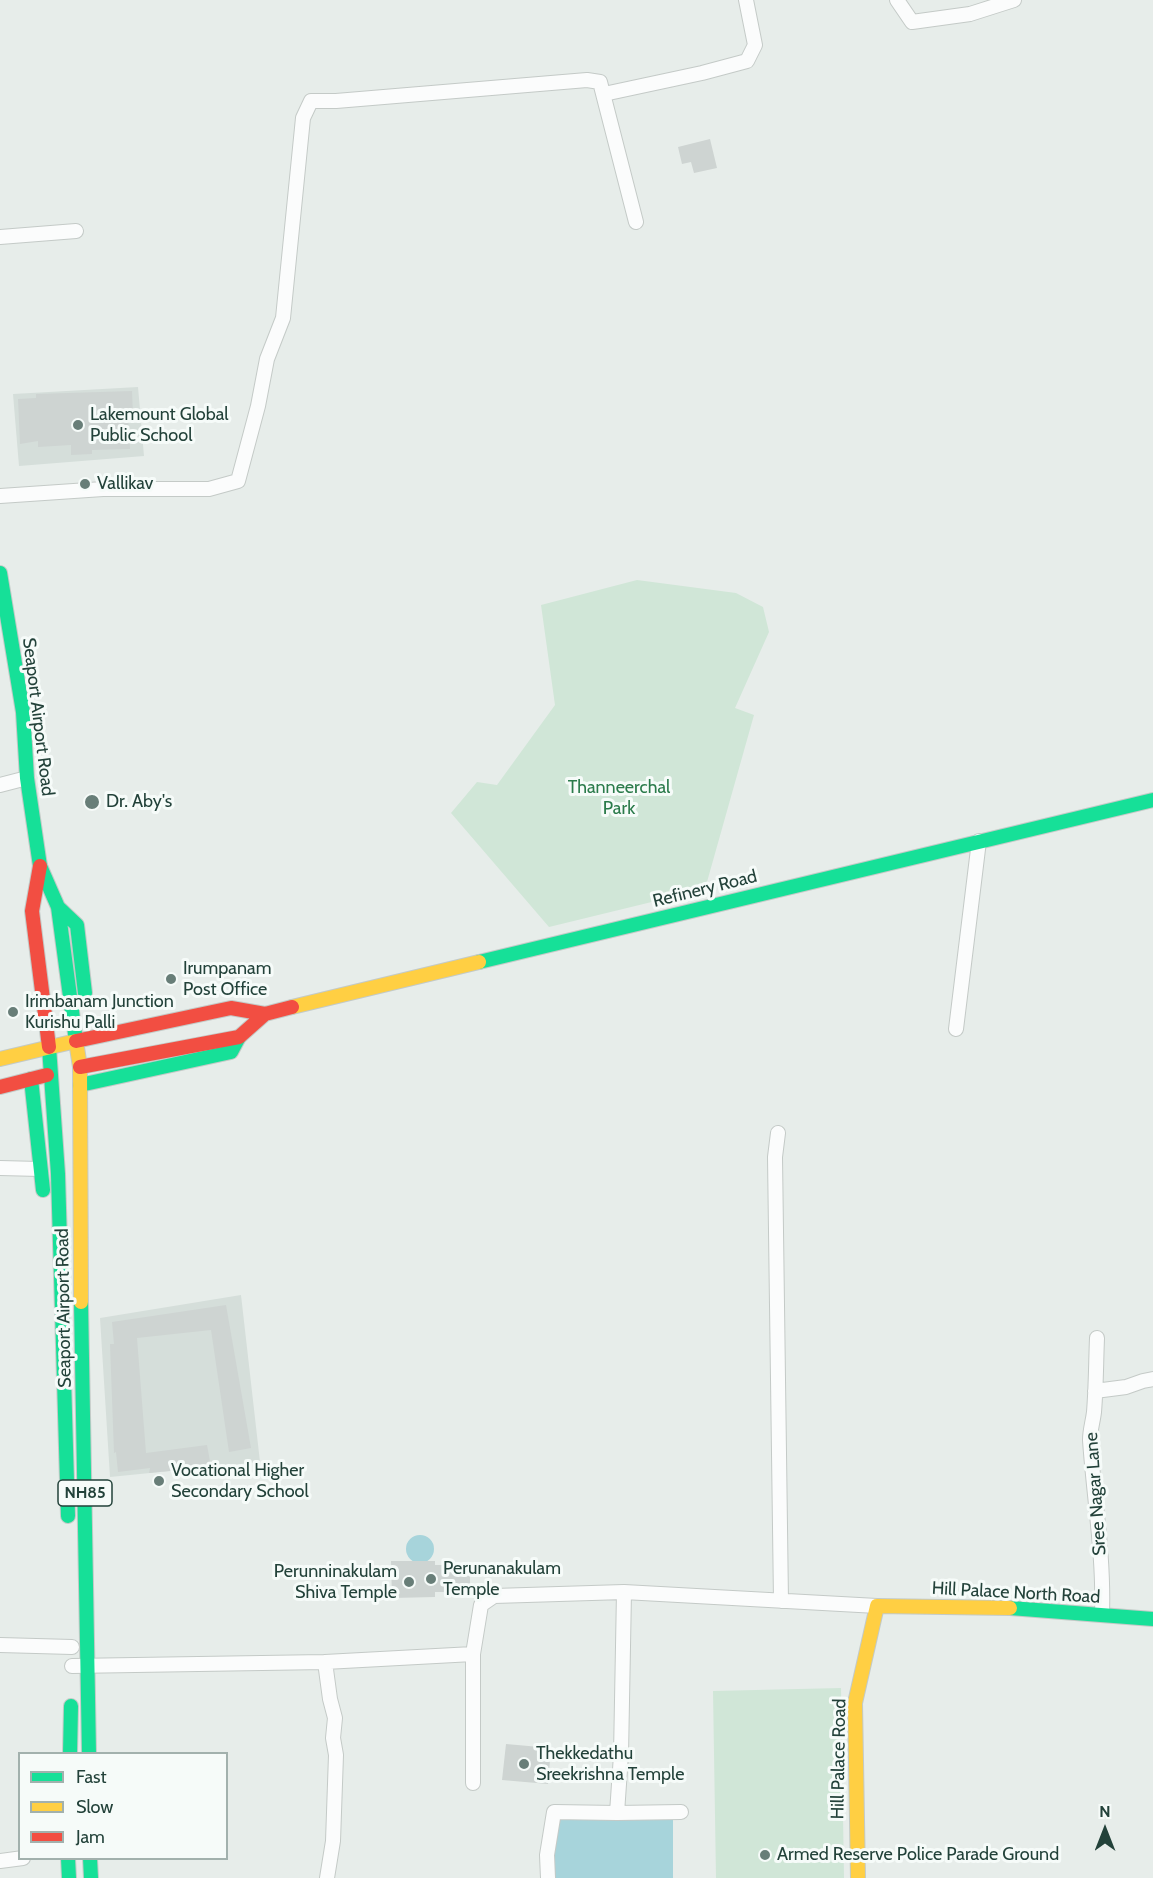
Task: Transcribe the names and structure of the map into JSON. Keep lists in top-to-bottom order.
{
  "streets": {
    "main road": [
      "Seaport Airport Road",
      "Refinery Road",
      "NH85",
      "Hill Palace North Road",
      "Hill Palace Road"
    ],
    "street": ["Sree Nagar Lane"]
  },
  "crossings": [
    ["Seaport Airport Road", "Refinery Road"],
    ["Sree Nagar Lane", "Hill Palace North Road"],
    ["Hill Palace North Road", "Hill Palace Road"]
  ],
  "parks": ["Thanneerchal Park"],
  "places": [
    "Lakemount Global Public School",
    "Vallikav",
    "Dr. Aby's",
    "Irumpanam Post Office",
    "Irimbanam Junction Kurishu Palli",
    "Vocational Higher Secondary School",
    "Perunanakulam Temple",
    "Perunninakulam Shiva Temple",
    "Thekkedathu Sreekrishna Temple",
    "Armed Reserve Police Parade Ground"
  ],
  "legend": ["Fast", "Slow", "Jam"],
  "north": "top"
}
